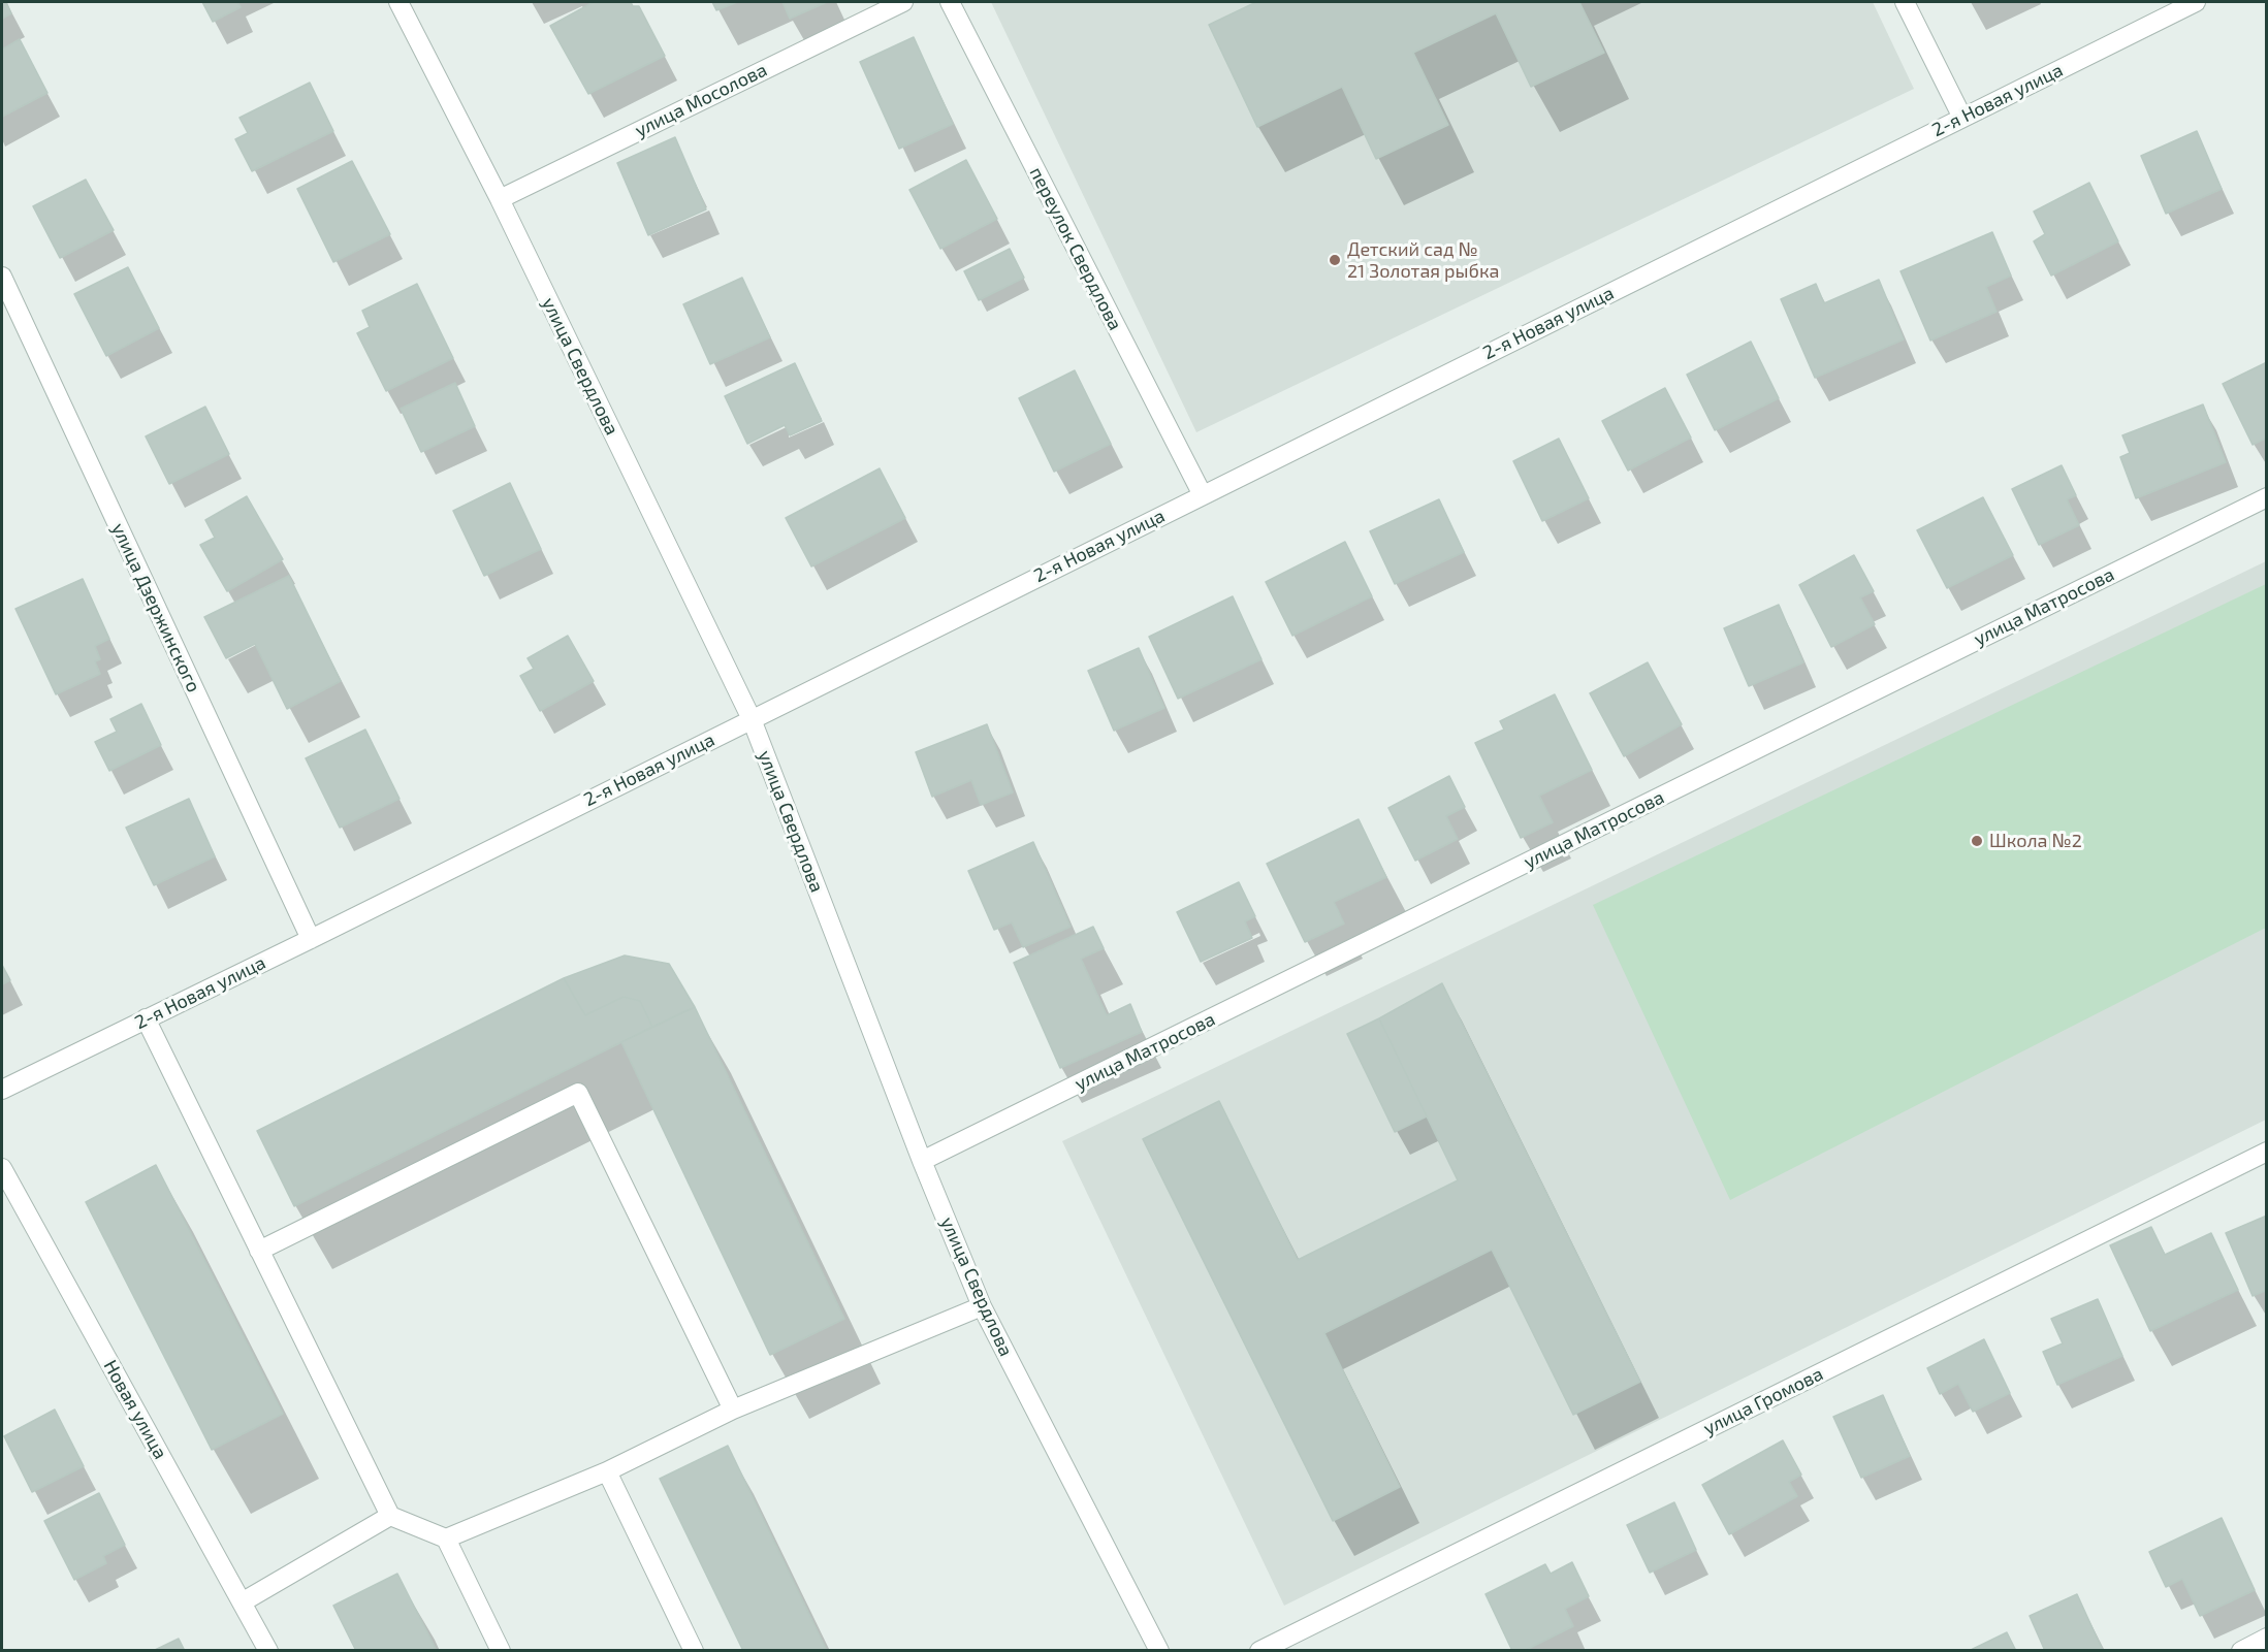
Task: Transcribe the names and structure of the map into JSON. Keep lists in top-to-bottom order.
{
  "streets": {
    "street": [
      "улица Мосолова",
      "2-я Новая улица",
      "переулок Свердлова",
      "улица Свердлова",
      "улица Матросова",
      "улица Дзержинского",
      "улица Громова",
      "Новая улица"
    ]
  },
  "crossings": [
    ["улица Мосолова", "улица Свердлова"],
    ["2-я Новая улица", "переулок Свердлова"],
    ["2-я Новая улица", "улица Свердлова"],
    ["2-я Новая улица", "улица Дзержинского"],
    ["улица Свердлова", "улица Матросова"]
  ],
  "places": ["Детский сад № 21 Золотая рыбка", "Школа №2"]
}
